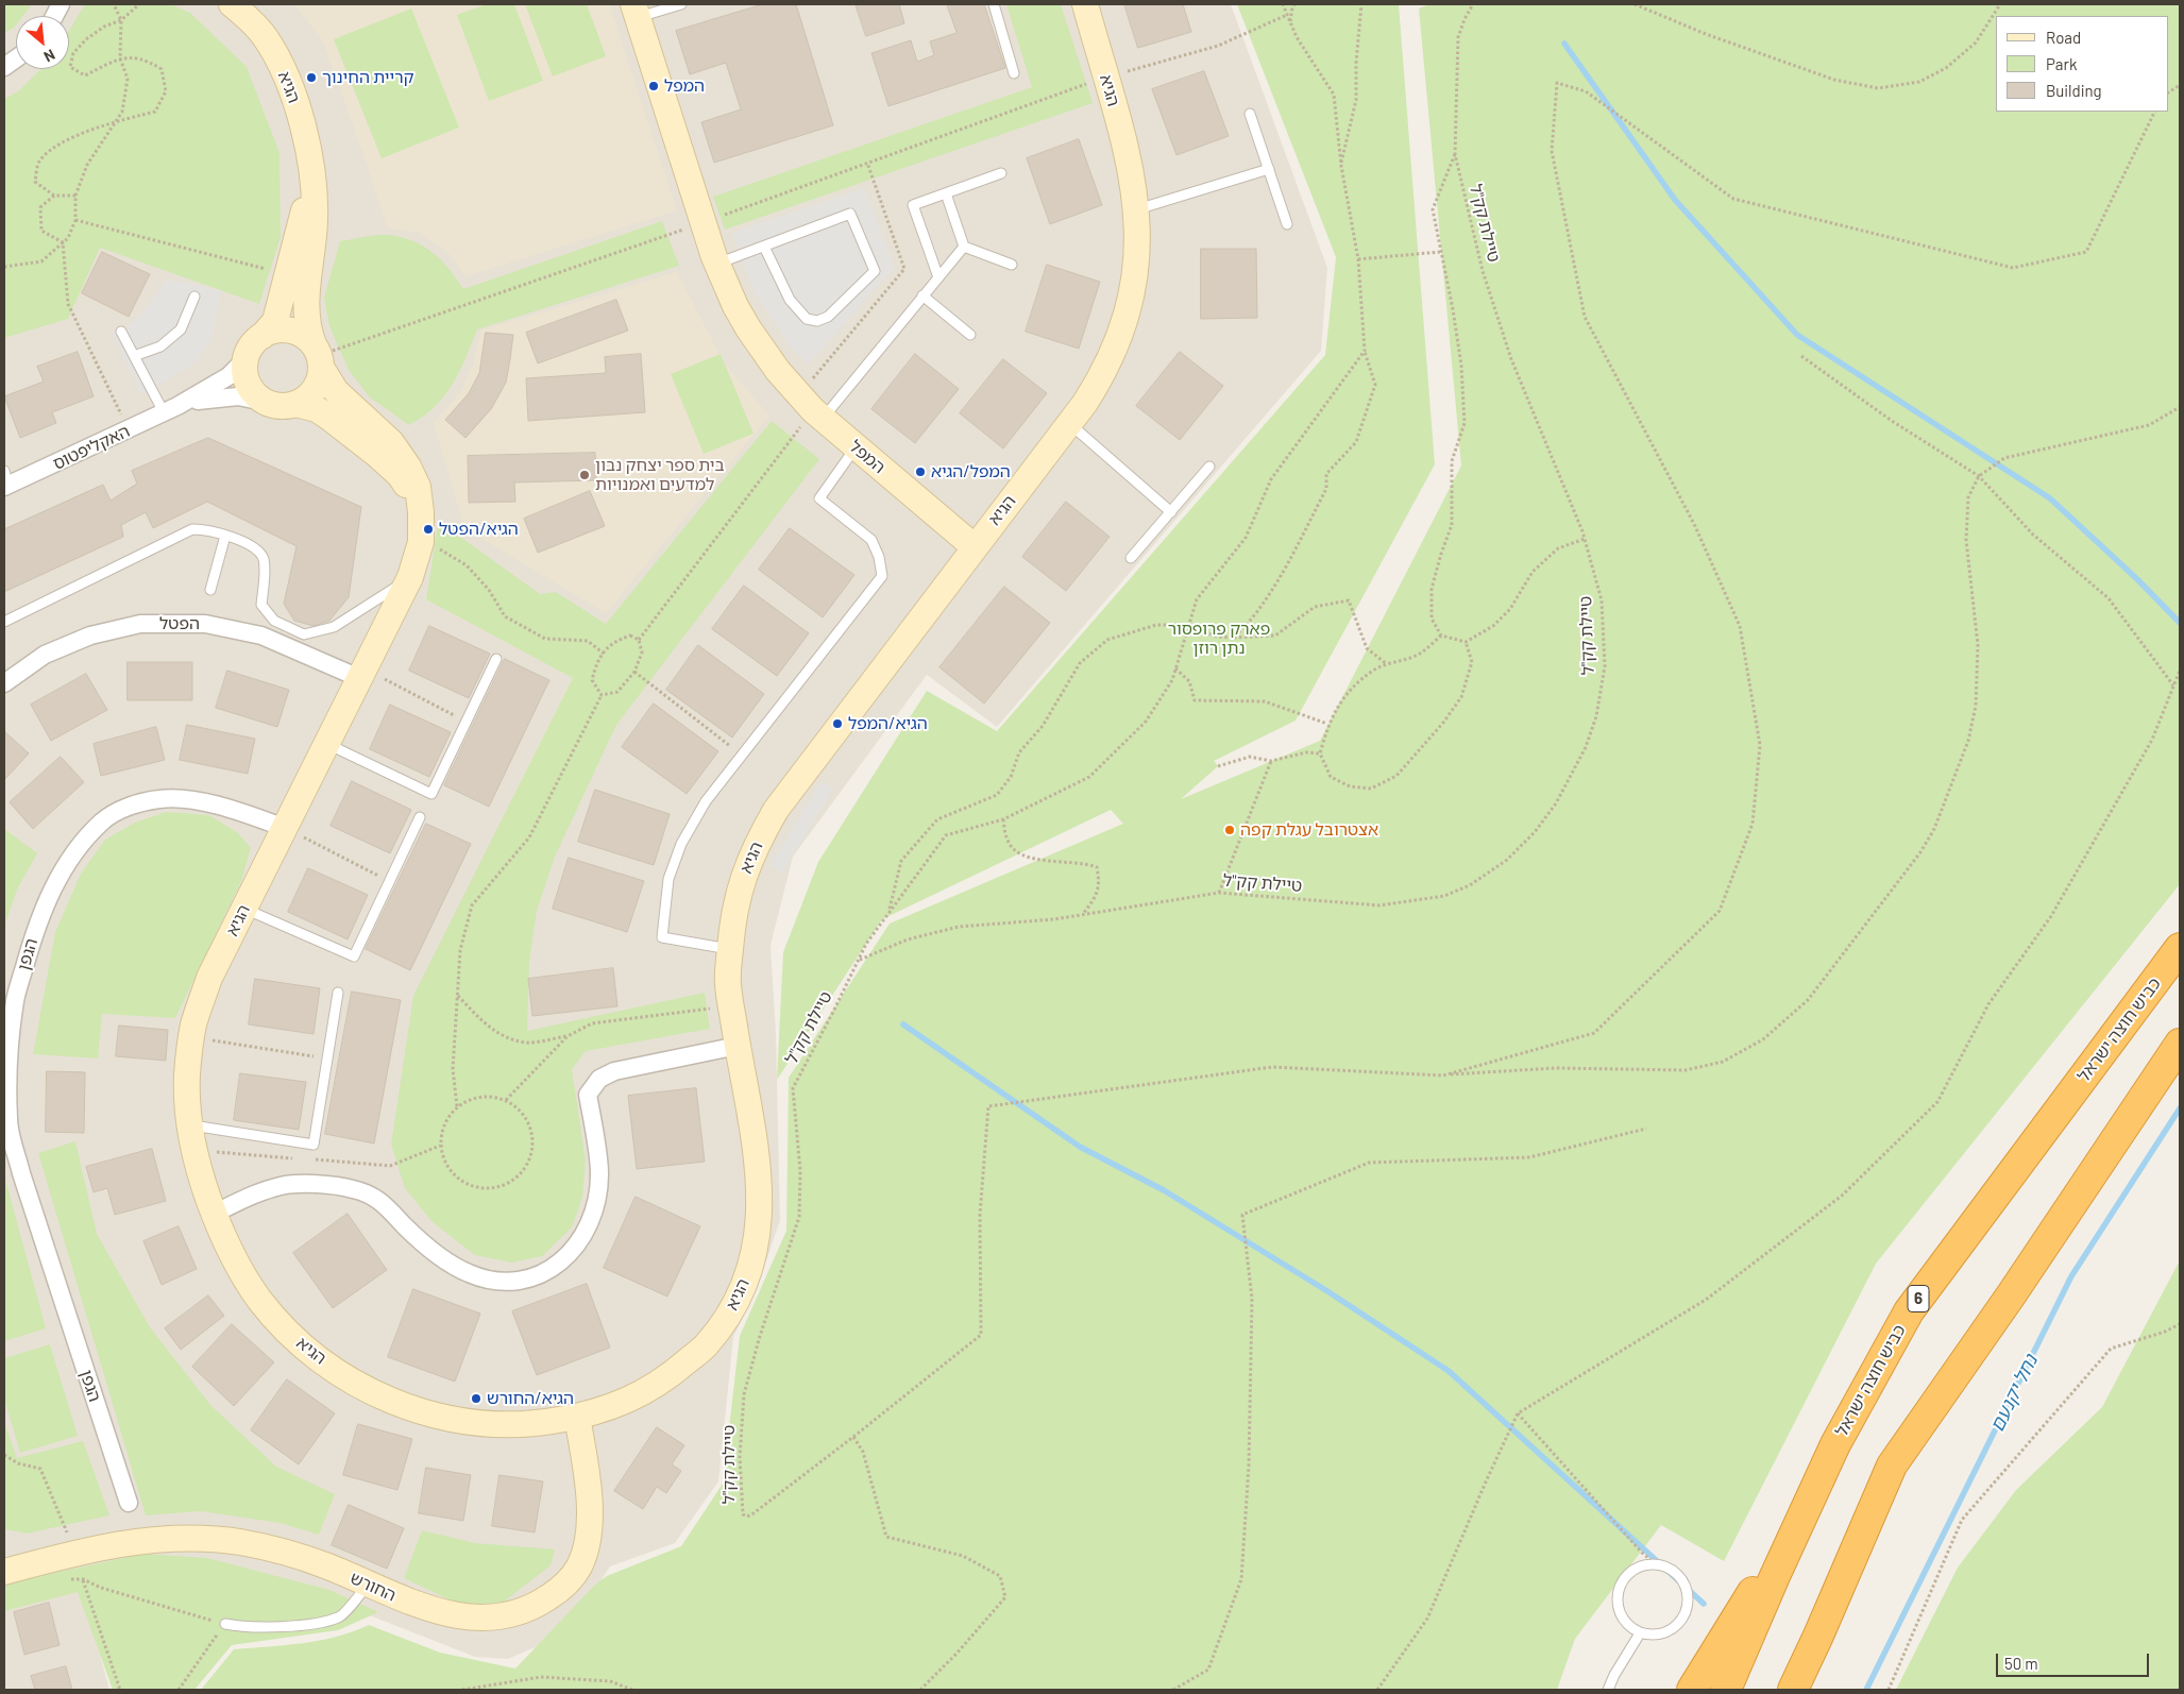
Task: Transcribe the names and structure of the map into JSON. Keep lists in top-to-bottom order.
{
  "streets": {
    "highway": ["כביש חוצה ישראל", "6"],
    "street": [
      "הגיא",
      "האקליפטוס",
      "המפל",
      "הפטל",
      "הגפן",
      "החורש"
    ],
    "path": ["טיילת קק\"ל"]
  },
  "crossings": [
    ["הגיא", "האקליפטוס"],
    ["הגיא", "המפל"],
    ["הגיא", "הפטל"],
    ["הגיא", "הגפן"],
    ["הגיא", "החורש"]
  ],
  "water": ["נחל יקנעם"],
  "parks": ["פארק פרופסור נתן רוזן"],
  "places": [
    "קריית החינוך",
    "המפל",
    "המפל/הגיא",
    "בית ספר יצחק נבון למדעים ואמנויות",
    "הגיא/הפטל",
    "הגיא/המפל",
    "אצטרובל עגלת קפה",
    "הגיא/החורש"
  ],
  "legend": ["Road", "Park", "Building"],
  "scale_bar": "50 m",
  "north": "bottom right"
}
